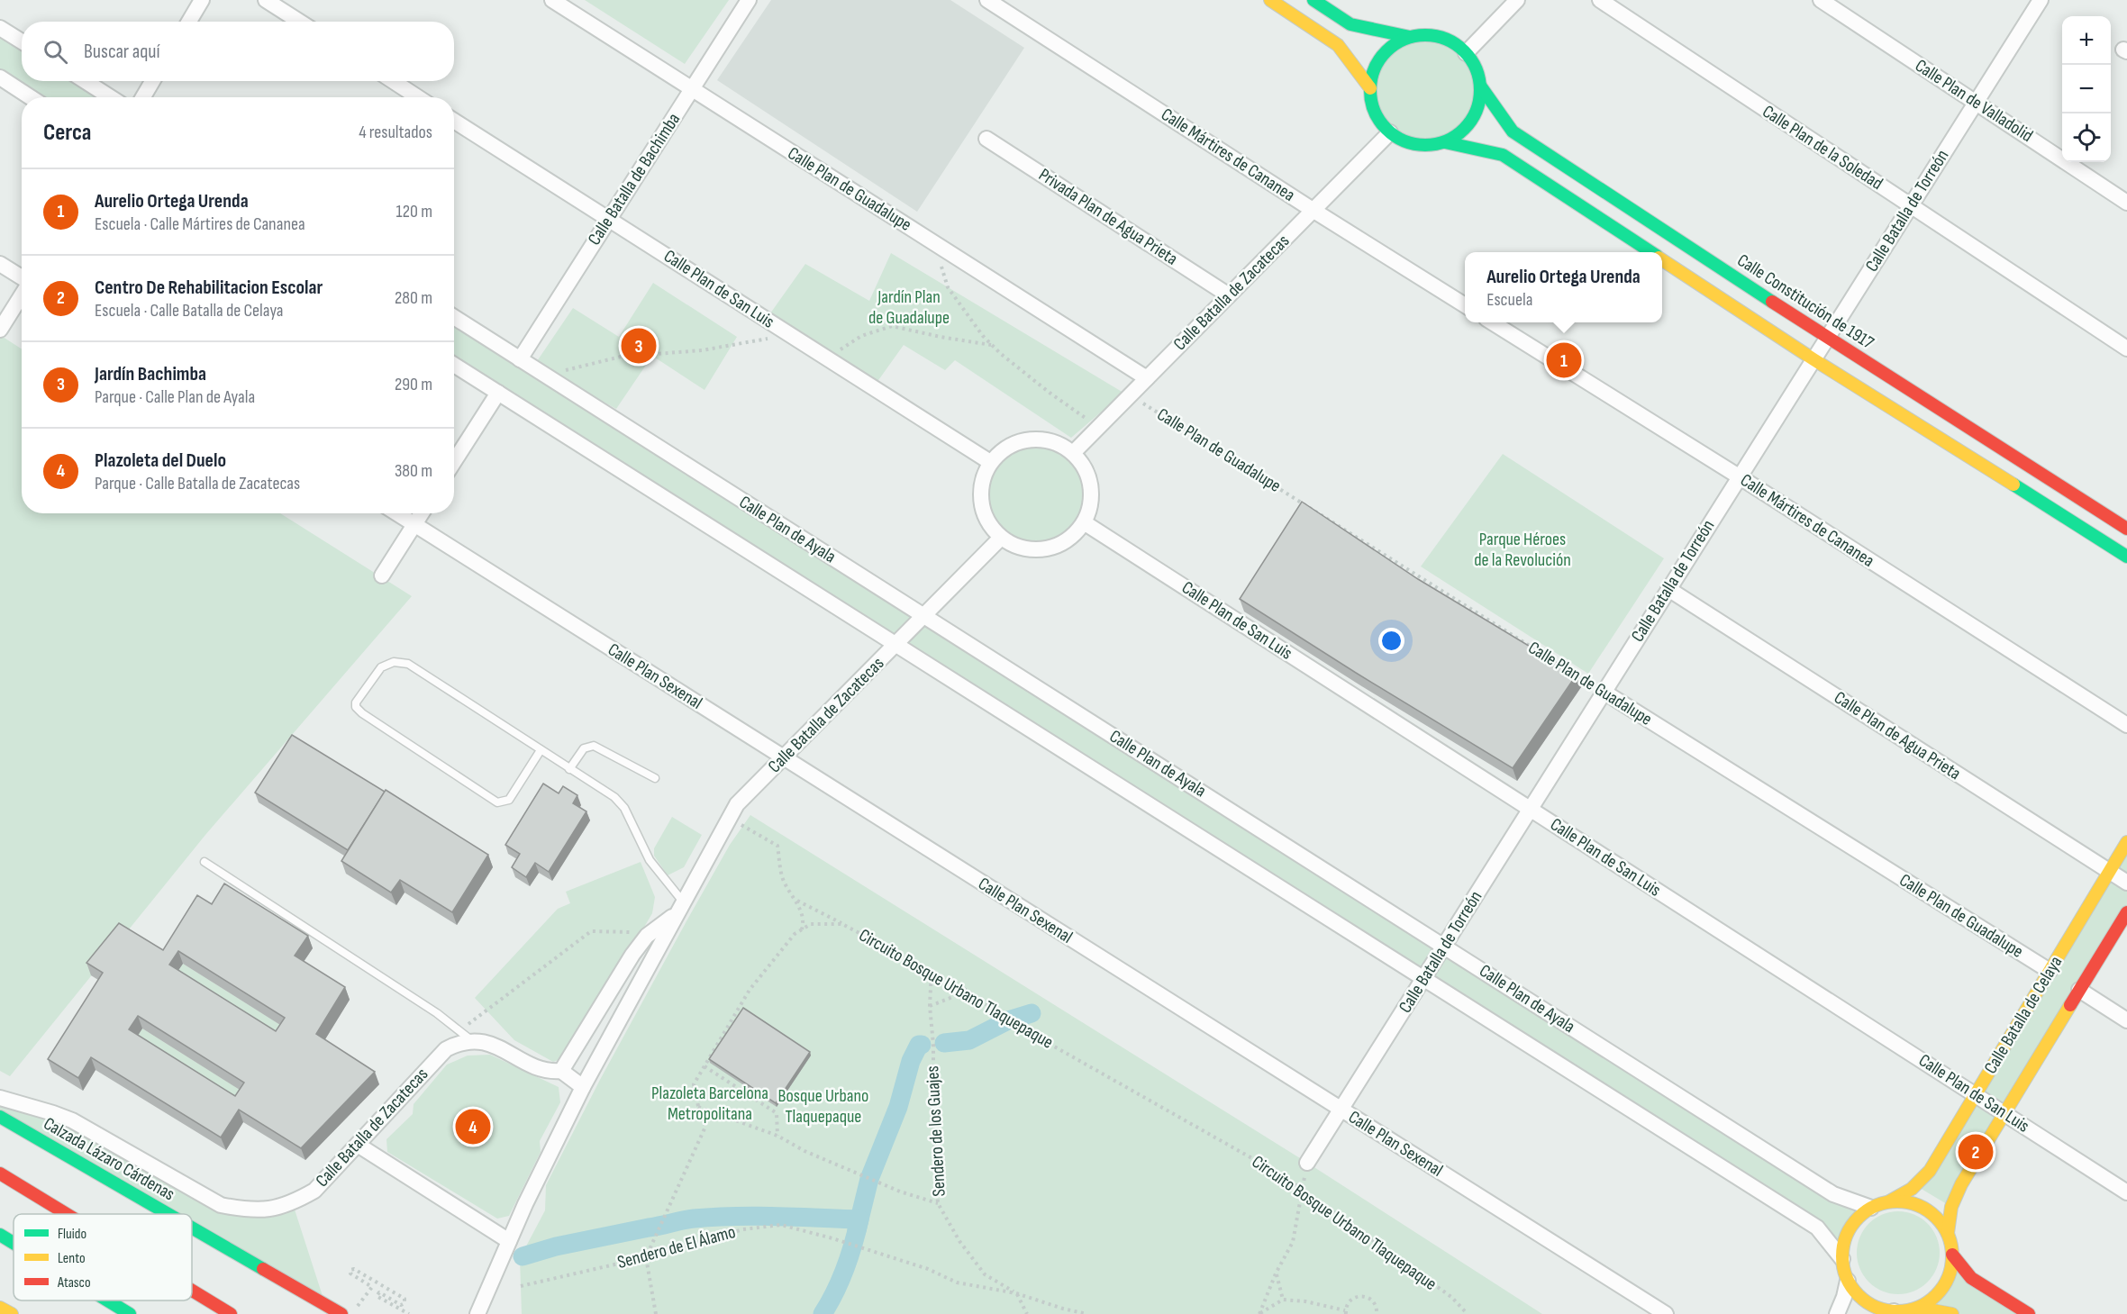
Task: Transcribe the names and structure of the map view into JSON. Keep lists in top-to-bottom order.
{
  "streets": {
    "main road": ["Calle Constitución de 1917", "Calle Batalla de Celaya", "Calzada Lázaro Cárdenas"],
    "street": [
      "Calle Plan de Valladolid",
      "Calle Plan de la Soledad",
      "Calle Mártires de Cananea",
      "Calle Batalla de Bachimba",
      "Calle Plan de Guadalupe",
      "Calle Batalla de Torreón",
      "Privada Plan de Agua Prieta",
      "Calle Plan de San Luis",
      "Calle Batalla de Zacatecas",
      "Calle Plan de Ayala",
      "Calle Plan Sexenal",
      "Calle Plan de Agua Prieta"
    ],
    "path": ["Circuito Bosque Urbano Tlaquepaque", "Sendero de los Guajes", "Sendero de El Álamo"]
  },
  "crossings": [
    ["Calle Plan de Valladolid", "Calle Batalla de Torreón"],
    ["Calle Plan de la Soledad", "Calle Batalla de Torreón"],
    ["Calle Mártires de Cananea", "Calle Batalla de Torreón"],
    ["Calle Mártires de Cananea", "Calle Batalla de Zacatecas"],
    ["Calle Batalla de Bachimba", "Calle Plan de Guadalupe"],
    ["Calle Batalla de Bachimba", "Calle Plan de San Luis"],
    ["Calle Batalla de Bachimba", "Calle Plan de Ayala"],
    ["Calle Plan de Guadalupe", "Calle Batalla de Torreón"],
    ["Calle Plan de Guadalupe", "Calle Batalla de Zacatecas"],
    ["Calle Plan de Guadalupe", "Calle Batalla de Celaya"],
    ["Calle Batalla de Torreón", "Calle Plan de San Luis"],
    ["Calle Batalla de Torreón", "Calle Constitución de 1917"],
    ["Calle Batalla de Torreón", "Calle Plan de Ayala"],
    ["Calle Batalla de Torreón", "Calle Plan Sexenal"],
    ["Calle Batalla de Torreón", "Calle Plan de Agua Prieta"],
    ["Privada Plan de Agua Prieta", "Calle Batalla de Zacatecas"],
    ["Calle Plan de San Luis", "Calle Batalla de Zacatecas"],
    ["Calle Plan de San Luis", "Calle Batalla de Celaya"],
    ["Calle Batalla de Zacatecas", "Calle Constitución de 1917"],
    ["Calle Batalla de Zacatecas", "Calle Plan de Ayala"],
    ["Calle Batalla de Zacatecas", "Calle Plan Sexenal"],
    ["Calle Plan de Ayala", "Calle Batalla de Celaya"],
    ["Calle Plan de Agua Prieta", "Calle Batalla de Celaya"],
    ["Circuito Bosque Urbano Tlaquepaque", "Sendero de los Guajes"],
    ["Circuito Bosque Urbano Tlaquepaque", "Sendero de El Álamo"],
    ["Sendero de los Guajes", "Sendero de El Álamo"]
  ],
  "parks": [
    "Jardín Plan de Guadalupe",
    "Parque Héroes de la Revolución",
    "Plazoleta Barcelona Metropolitana",
    "Bosque Urbano Tlaquepaque"
  ],
  "legend": ["Fluido", "Lento", "Atasco"],
  "page": {
    "map_buttons": ["+", "−"],
    "search": "Buscar aquí",
    "heading": ["Cerca", "4 resultados"],
    "list": [
      {
        "mark": "1",
        "name": "Aurelio Ortega Urenda",
        "note": "Escuela · Calle Mártires de Cananea",
        "value": "120 m"
      },
      {
        "mark": "2",
        "name": "Centro De Rehabilitacion Escolar",
        "note": "Escuela · Calle Batalla de Celaya",
        "value": "280 m"
      },
      {
        "mark": "3",
        "name": "Jardín Bachimba",
        "note": "Parque · Calle Plan de Ayala",
        "value": "290 m"
      },
      {
        "mark": "4",
        "name": "Plazoleta del Duelo",
        "note": "Parque · Calle Batalla de Zacatecas",
        "value": "380 m"
      }
    ],
    "popup": ["Aurelio Ortega Urenda", "Escuela"],
    "pins": [
      "3",
      "1",
      "4",
      "2"
    ]
  }
}
